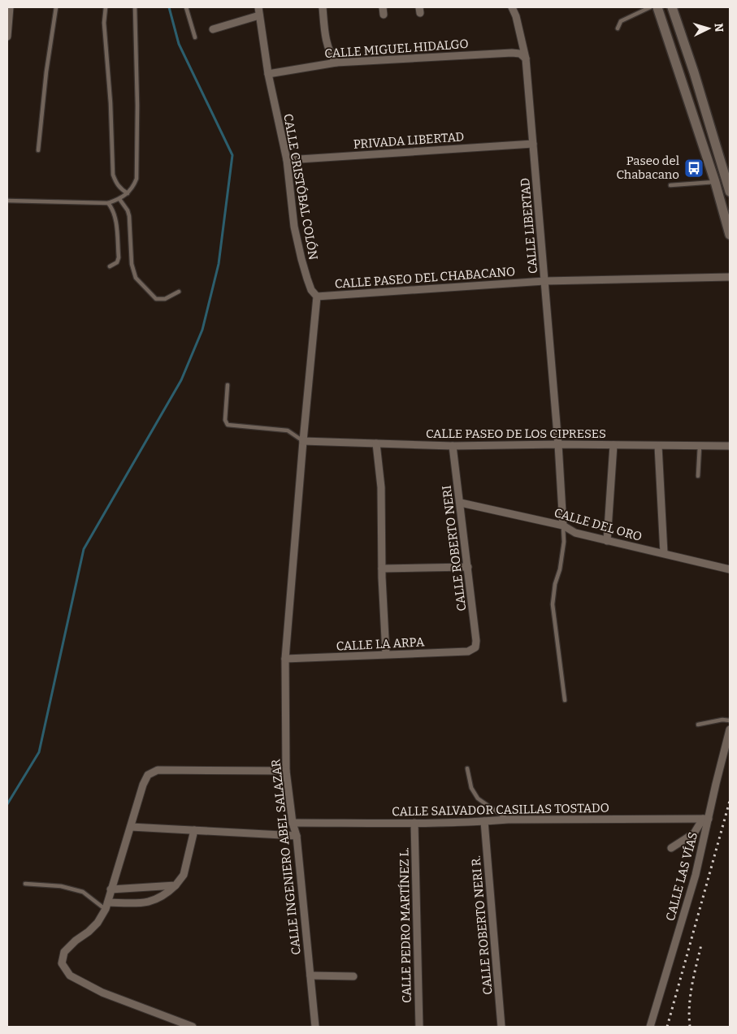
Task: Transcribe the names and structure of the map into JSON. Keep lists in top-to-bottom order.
{
  "streets": {
    "street": [
      "CALLE MIGUEL HIDALGO",
      "PRIVADA LIBERTAD",
      "CALLE CRISTÓBAL COLÓN",
      "CALLE LIBERTAD",
      "CALLE PASEO DEL CHABACANO",
      "CALLE PASEO DE LOS CIPRESES",
      "CALLE DEL ORO",
      "CALLE ROBERTO NERI",
      "CALLE LA ARPA",
      "CALLE SALVADOR CASILLAS TOSTADO",
      "CALLE INGENIERO ABEL SALAZAR",
      "CALLE LAS VÍAS",
      "CALLE PEDRO MARTÍNEZ L.",
      "CALLE ROBERTO NERI R."
    ]
  },
  "crossings": [
    ["CALLE MIGUEL HIDALGO", "CALLE CRISTÓBAL COLÓN"],
    ["CALLE MIGUEL HIDALGO", "CALLE LIBERTAD"],
    ["PRIVADA LIBERTAD", "CALLE CRISTÓBAL COLÓN"],
    ["PRIVADA LIBERTAD", "CALLE LIBERTAD"],
    ["CALLE CRISTÓBAL COLÓN", "CALLE PASEO DEL CHABACANO"],
    ["CALLE LIBERTAD", "CALLE PASEO DEL CHABACANO"],
    ["CALLE LIBERTAD", "CALLE PASEO DE LOS CIPRESES"],
    ["CALLE LIBERTAD", "CALLE DEL ORO"],
    ["CALLE PASEO DE LOS CIPRESES", "CALLE ROBERTO NERI"],
    ["CALLE PASEO DE LOS CIPRESES", "CALLE INGENIERO ABEL SALAZAR"],
    ["CALLE DEL ORO", "CALLE ROBERTO NERI"],
    ["CALLE ROBERTO NERI", "CALLE LA ARPA"],
    ["CALLE LA ARPA", "CALLE INGENIERO ABEL SALAZAR"],
    ["CALLE SALVADOR CASILLAS TOSTADO", "CALLE INGENIERO ABEL SALAZAR"],
    ["CALLE SALVADOR CASILLAS TOSTADO", "CALLE LAS VÍAS"],
    ["CALLE SALVADOR CASILLAS TOSTADO", "CALLE PEDRO MARTÍNEZ L."],
    ["CALLE SALVADOR CASILLAS TOSTADO", "CALLE ROBERTO NERI R."]
  ],
  "places": {
    "bus stop": ["Paseo del Chabacano"]
  },
  "north": "right"
}
